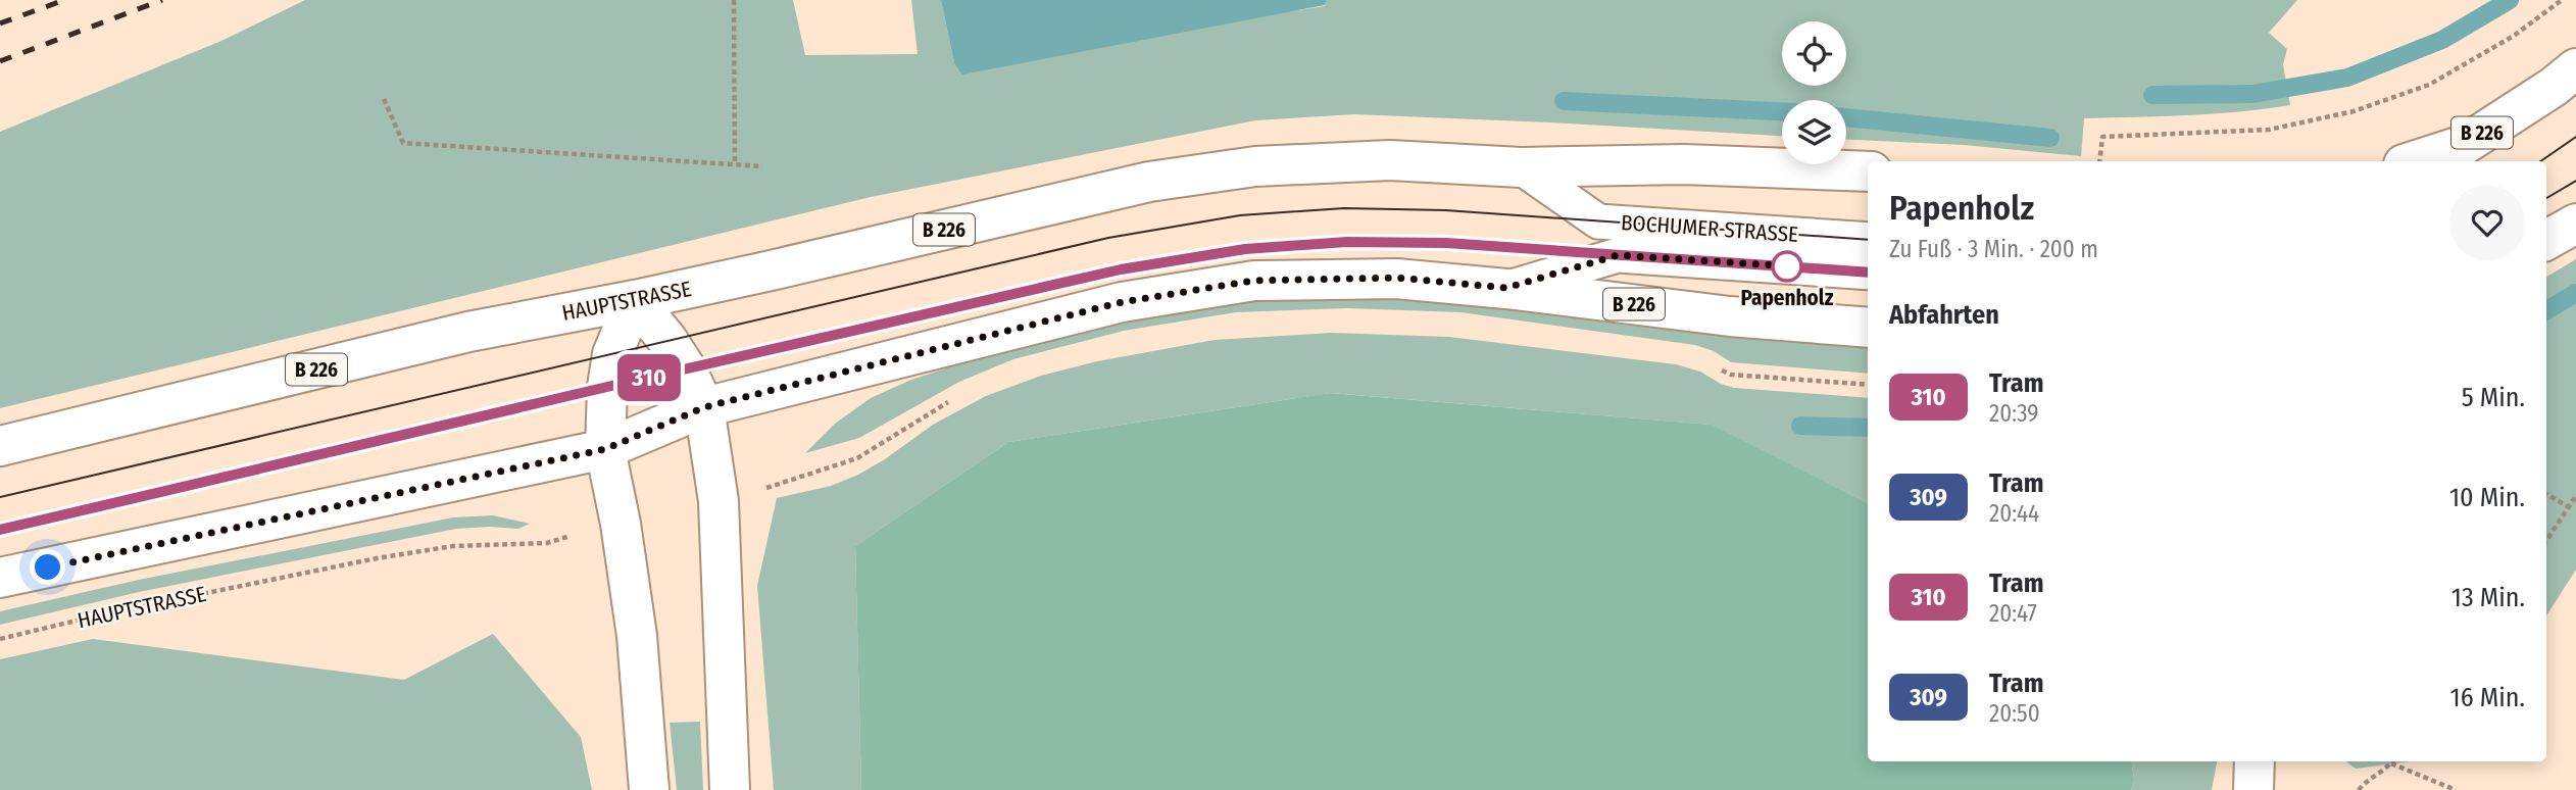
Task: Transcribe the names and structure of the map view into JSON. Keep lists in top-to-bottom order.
{
  "streets": {
    "main road": ["B 226", "BOCHUMER STRASSE", "HAUPTSTRASSE"]
  },
  "crossings": [
    ["B 226", "BOCHUMER STRASSE"],
    ["B 226", "HAUPTSTRASSE"],
    ["BOCHUMER STRASSE", "HAUPTSTRASSE"]
  ],
  "places": ["Papenholz"],
  "lines": ["tram line 310"],
  "page": {
    "on_map": "310",
    "heading": [
      ["Papenholz", "Zu Fuß · 3 Min. · 200 m"],
      "Abfahrten"
    ],
    "list": [
      {
        "mark": "310",
        "name": "Tram",
        "note": "20:39",
        "value": "5 Min."
      },
      {
        "mark": "309",
        "name": "Tram",
        "note": "20:44",
        "value": "10 Min."
      },
      {
        "mark": "310",
        "name": "Tram",
        "note": "20:47",
        "value": "13 Min."
      },
      {
        "mark": "309",
        "name": "Tram",
        "note": "20:50",
        "value": "16 Min."
      }
    ]
  }
}
